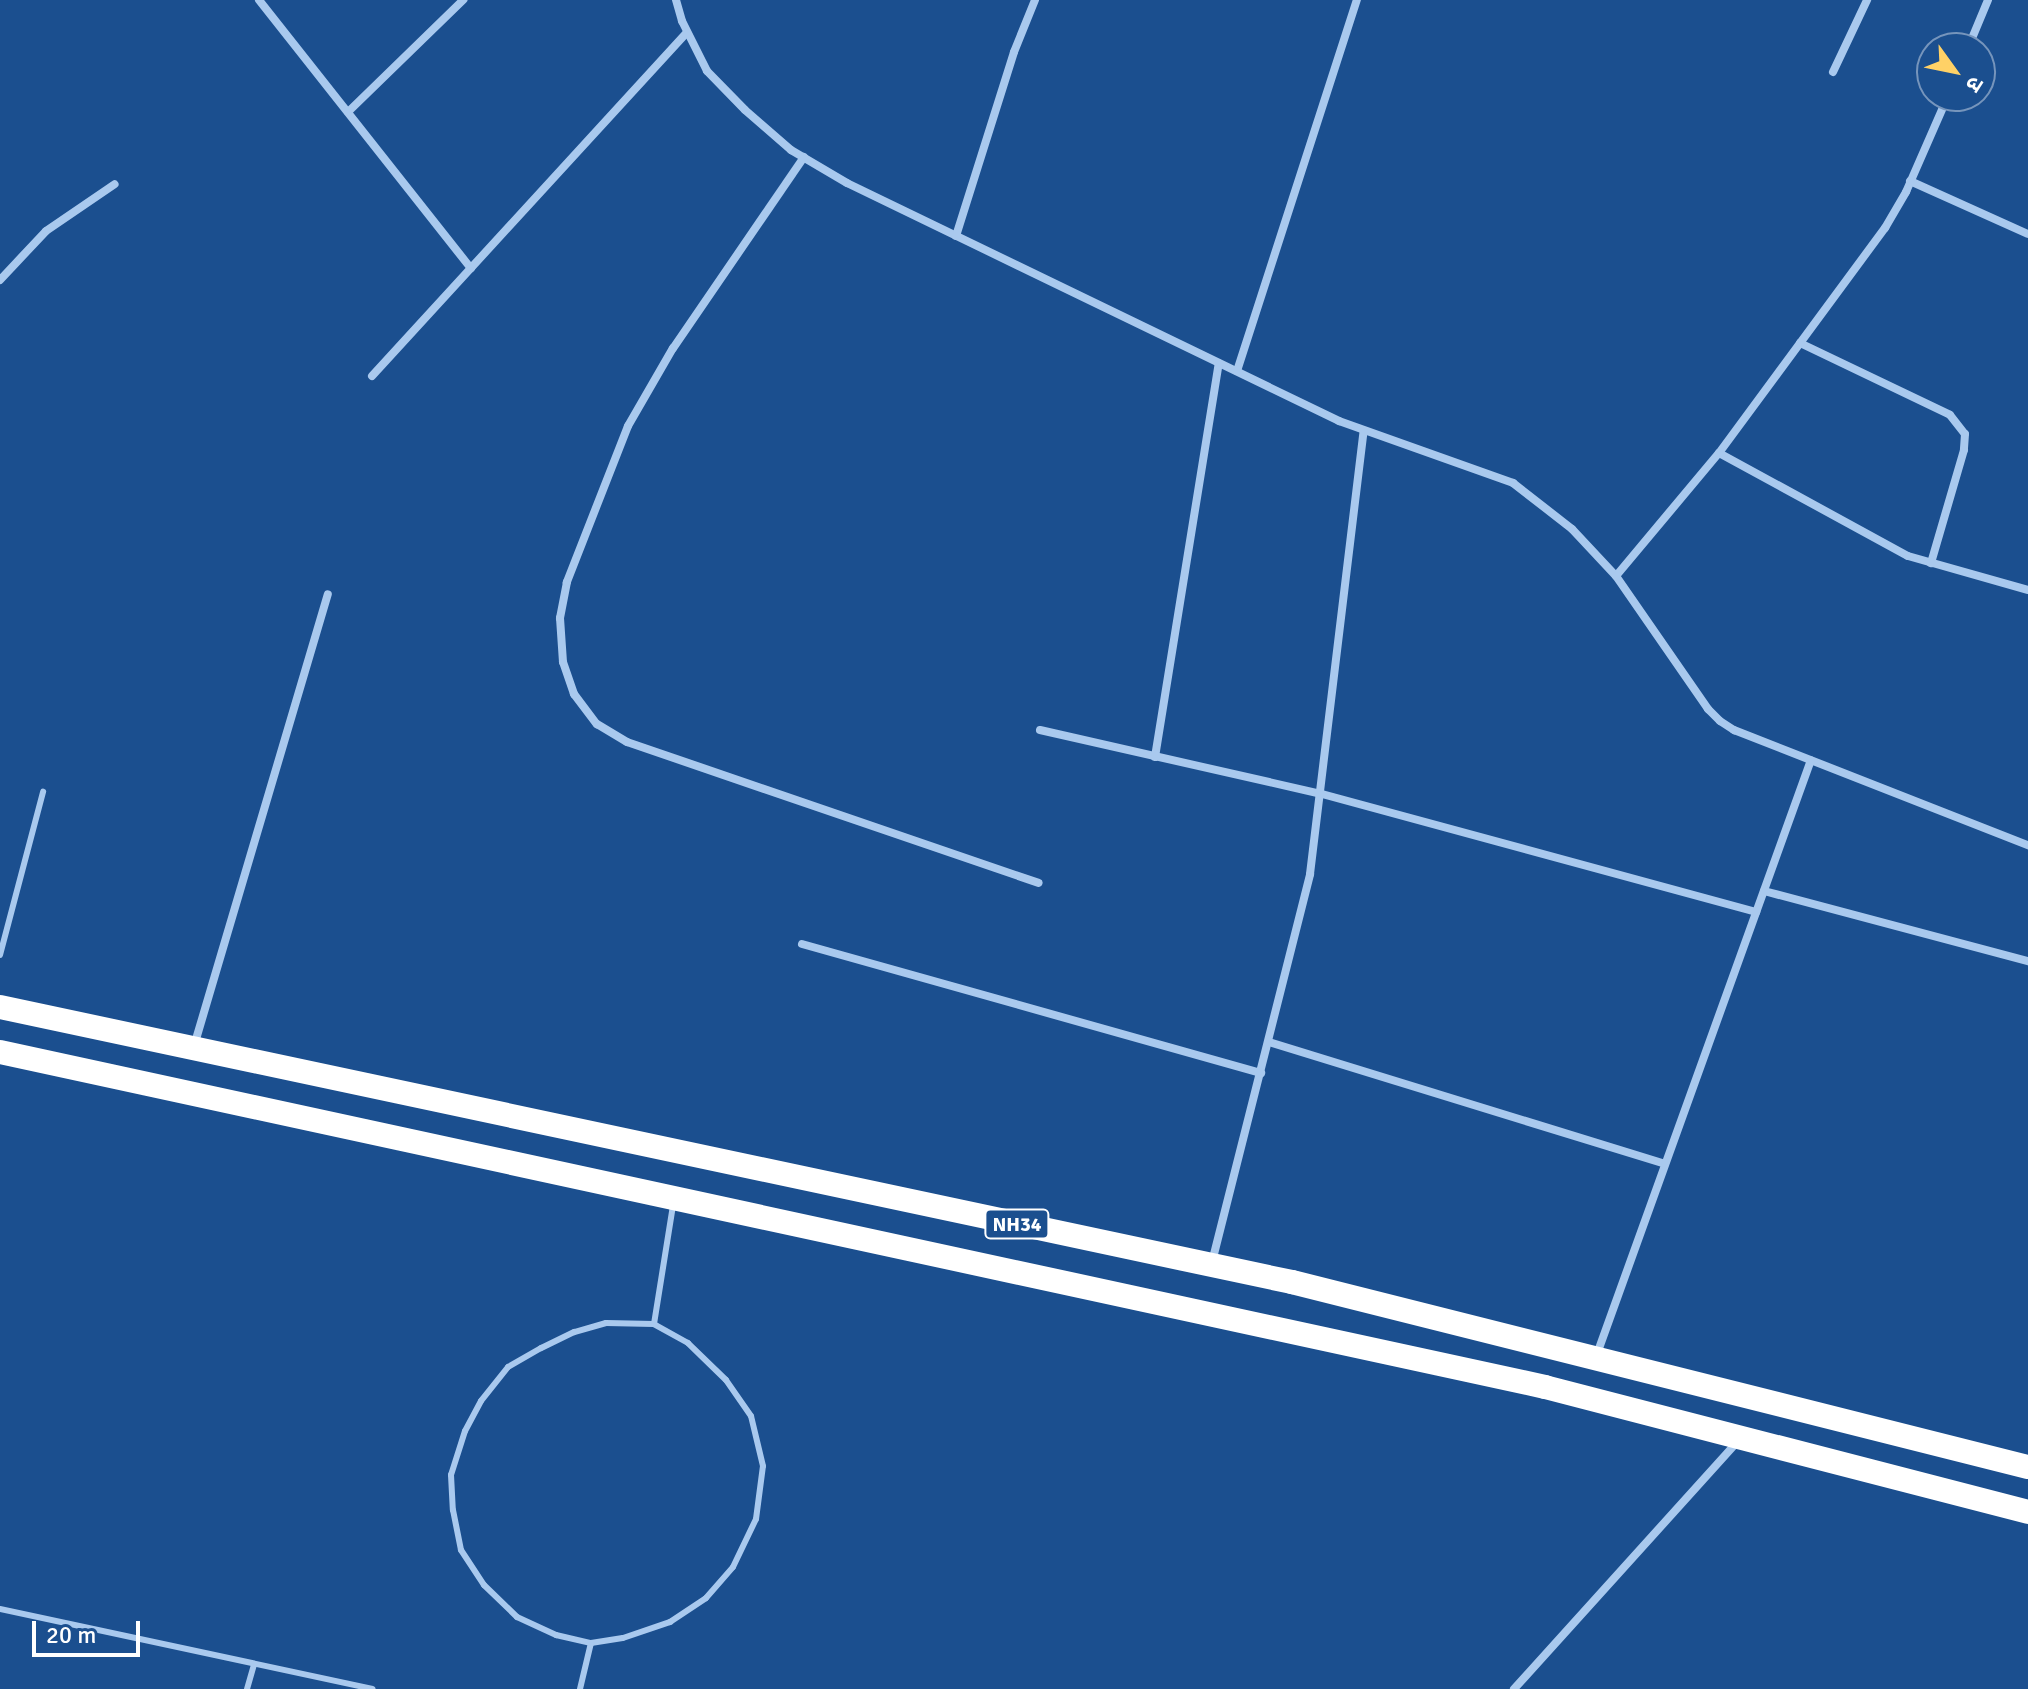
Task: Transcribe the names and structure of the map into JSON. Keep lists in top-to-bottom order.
{
  "streets": {
    "highway": ["NH34"]
  },
  "scale_bar": "20 m",
  "north": "bottom right"
}
